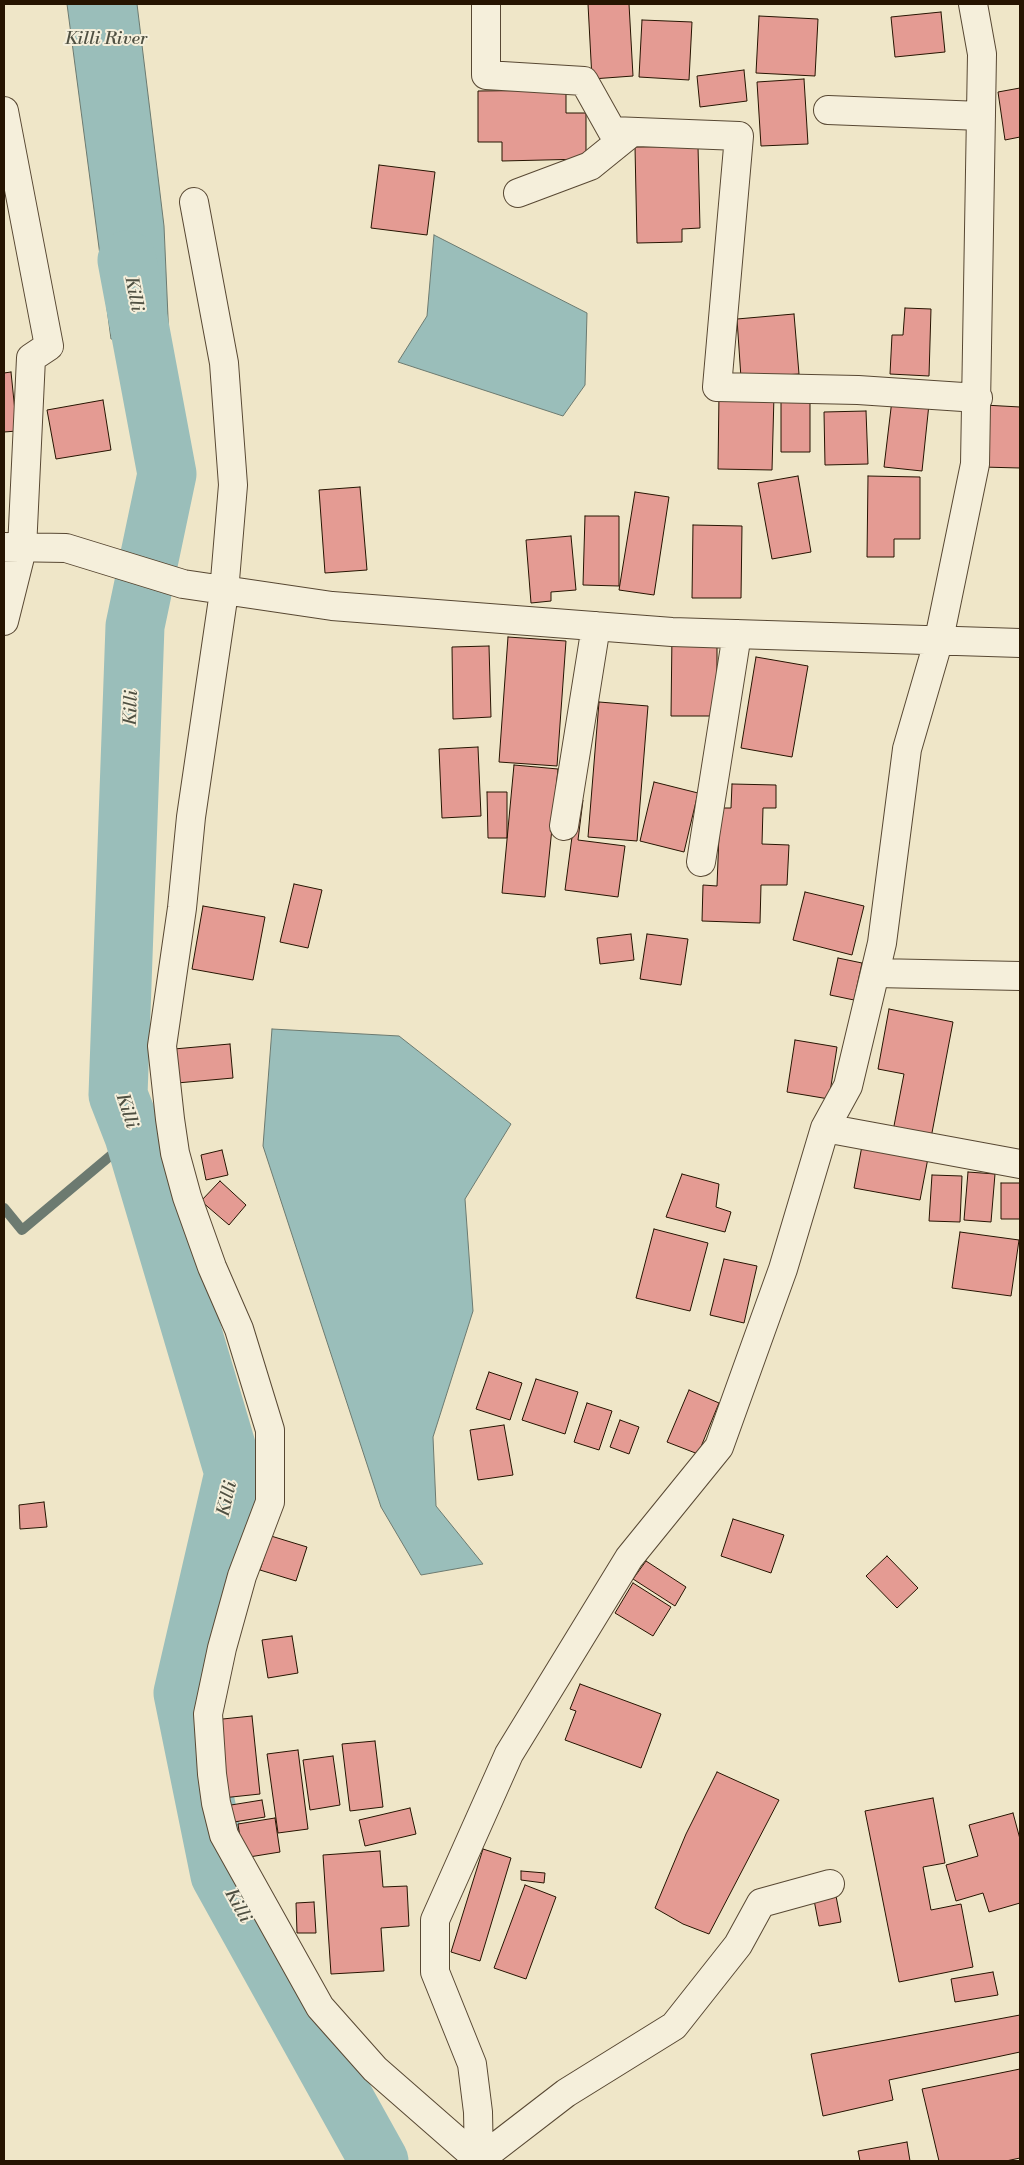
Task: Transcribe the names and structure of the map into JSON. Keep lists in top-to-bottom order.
{
  "water": ["Killi River", "Killi"]
}
